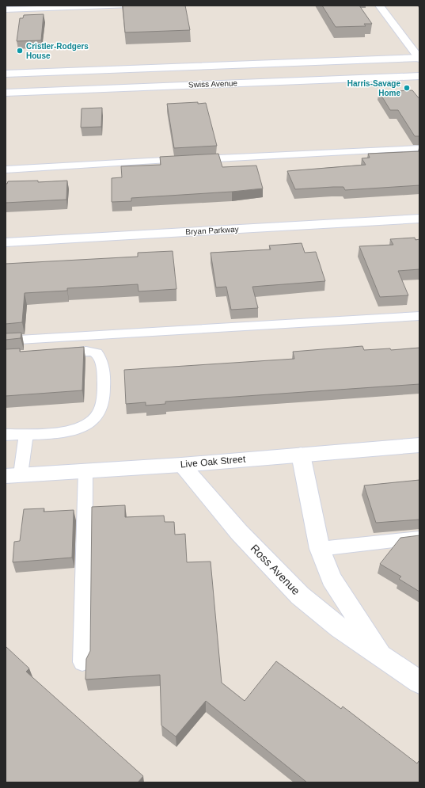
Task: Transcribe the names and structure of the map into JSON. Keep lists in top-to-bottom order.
{
  "streets": {
    "street": [
      "Swiss Avenue",
      "Bryan Parkway",
      "Live Oak Street",
      "Ross Avenue"
    ]
  },
  "crossings": [
    ["Live Oak Street", "Ross Avenue"]
  ],
  "places": ["Cristler-Rodgers House", "Harris-Savage Home"]
}
